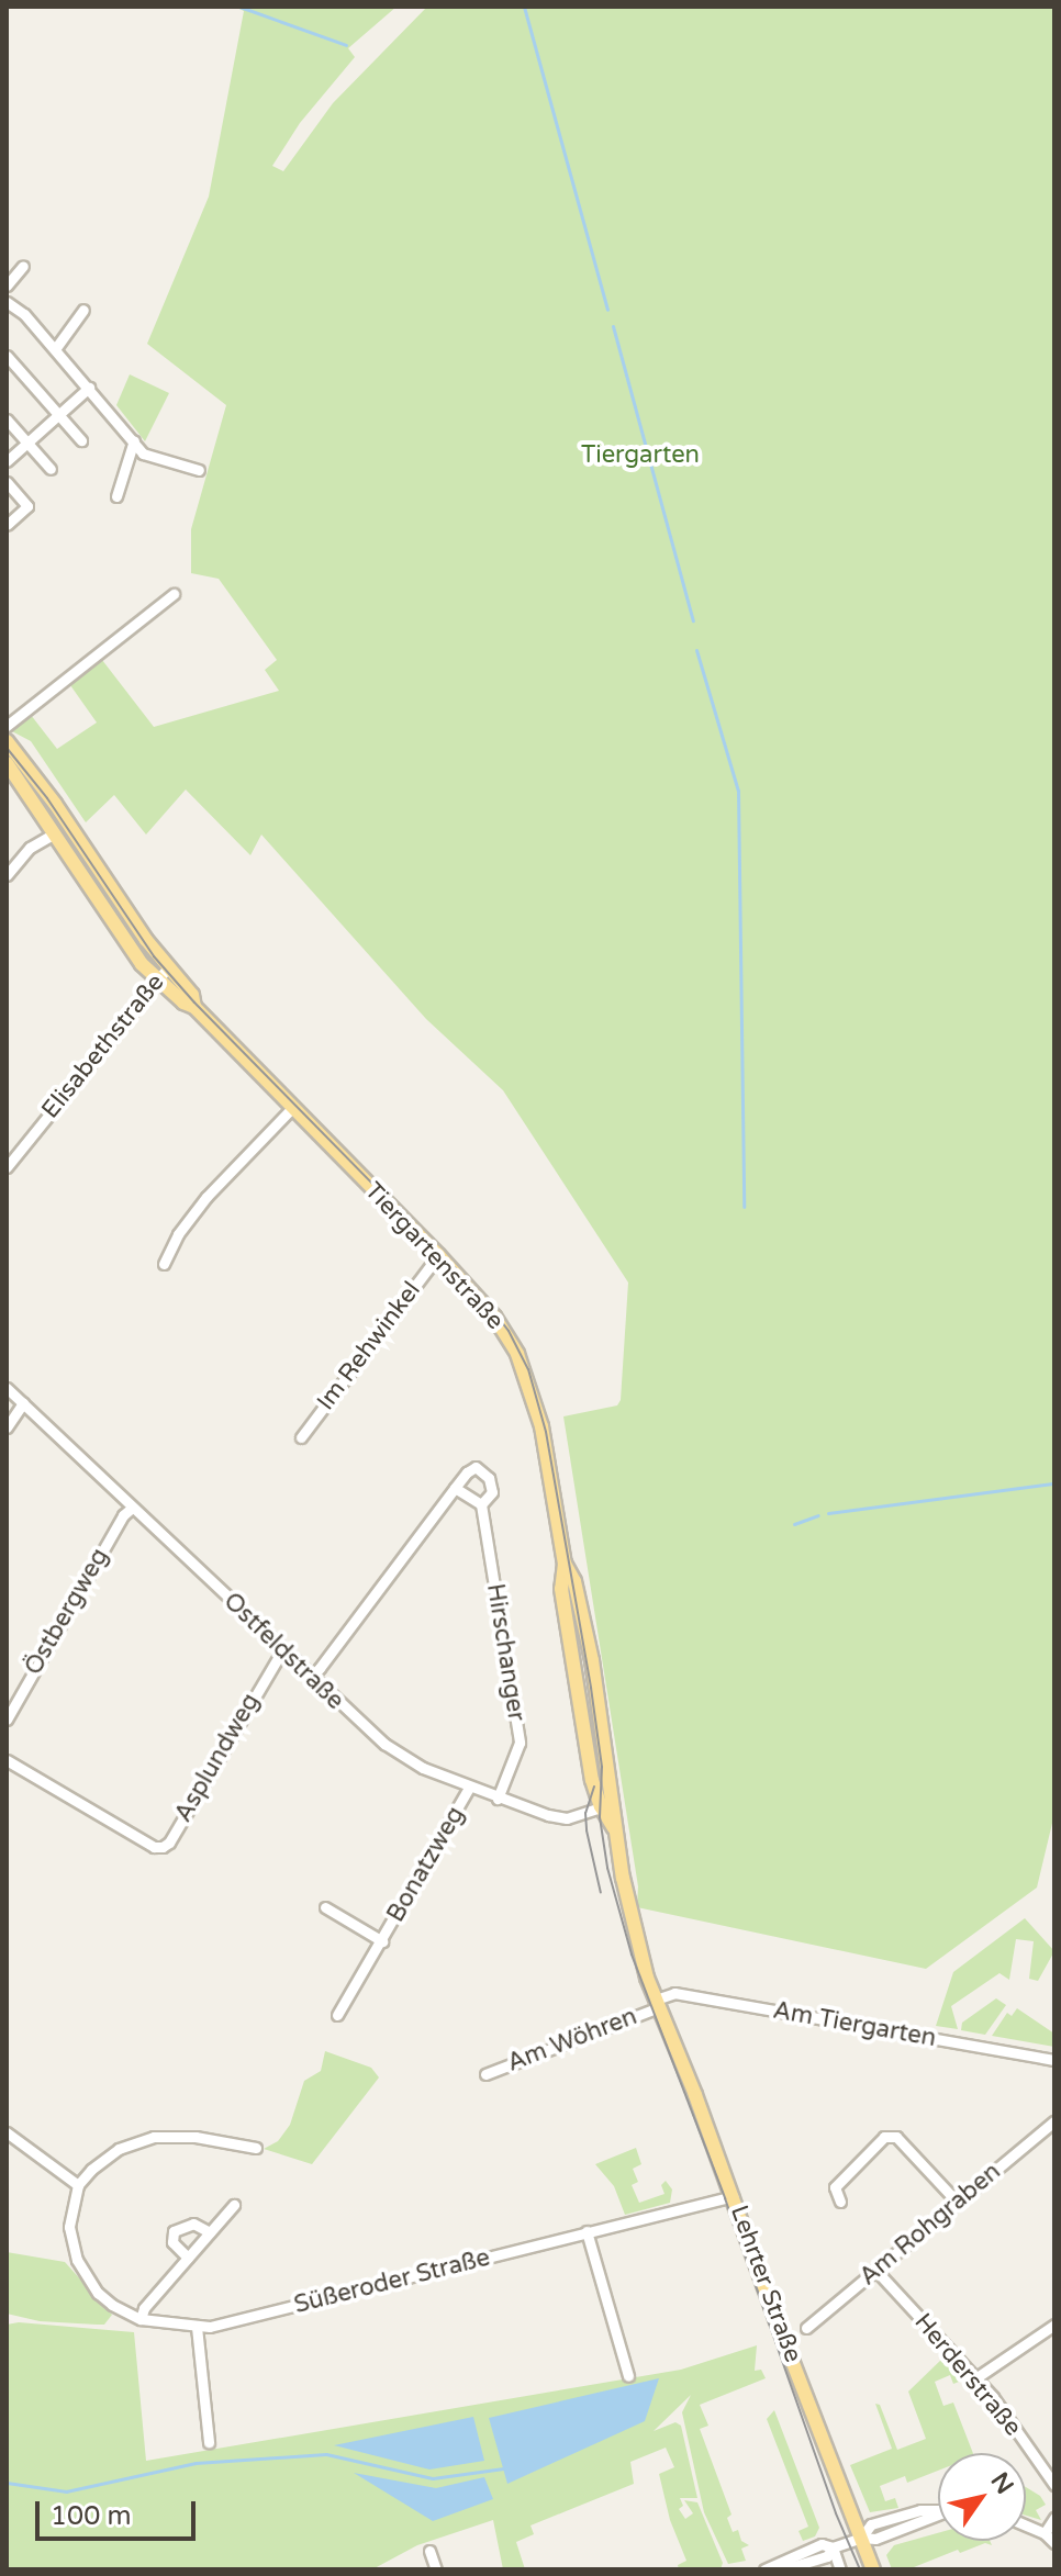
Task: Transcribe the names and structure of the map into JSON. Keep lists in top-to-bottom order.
{
  "streets": {
    "main road": ["Tiergartenstraße", "Lehrter Straße"],
    "street": [
      "Elisabethstraße",
      "Im Rehwinkel",
      "Östbergweg",
      "Ostfeldstraße",
      "Hirschanger",
      "Asplundweg",
      "Bonatzweg",
      "Am Tiergarten",
      "Am Wöhren",
      "Am Rohgraben",
      "Süßeroder Straße",
      "Herderstraße"
    ]
  },
  "crossings": [
    ["Elisabethstraße", "Tiergartenstraße"],
    ["Tiergartenstraße", "Im Rehwinkel"],
    ["Tiergartenstraße", "Ostfeldstraße"],
    ["Tiergartenstraße", "Am Tiergarten"],
    ["Tiergartenstraße", "Am Wöhren"],
    ["Tiergartenstraße", "Lehrter Straße"],
    ["Östbergweg", "Ostfeldstraße"],
    ["Ostfeldstraße", "Hirschanger"],
    ["Ostfeldstraße", "Asplundweg"],
    ["Ostfeldstraße", "Bonatzweg"],
    ["Am Tiergarten", "Am Wöhren"],
    ["Am Tiergarten", "Lehrter Straße"],
    ["Am Wöhren", "Lehrter Straße"],
    ["Am Rohgraben", "Herderstraße"],
    ["Süßeroder Straße", "Lehrter Straße"]
  ],
  "parks": ["Tiergarten"],
  "scale_bar": "100 m",
  "north": "top right"
}
